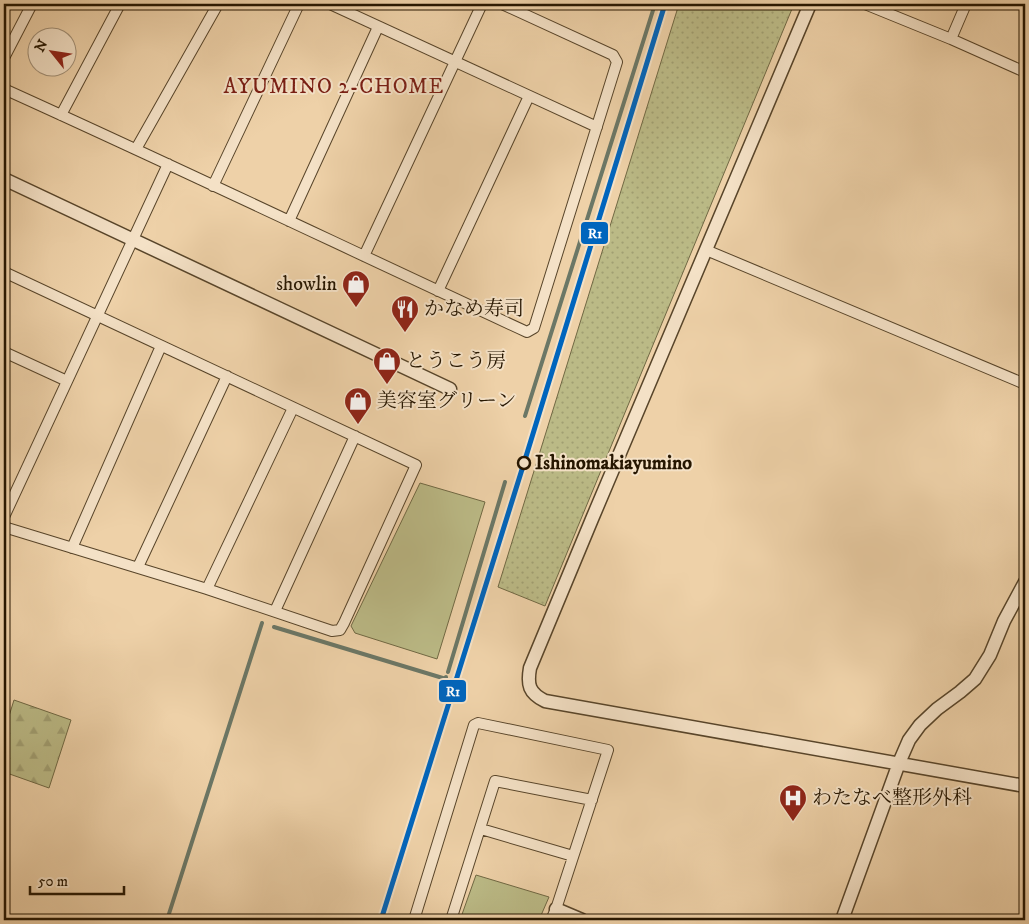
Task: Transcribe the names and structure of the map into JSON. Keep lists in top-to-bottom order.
{
  "districts": ["AYUMINO 2-CHOME"],
  "places": {
    "shop": ["showlin", "とうこう房", "美容室グリーン"],
    "restaurant": ["かなめ寿司"],
    "other": ["Ishinomakiayumino"],
    "hospital": ["わたなべ整形外科"]
  },
  "lines": ["transit line R1"],
  "scale_bar": "50 m",
  "north": "top left"
}
